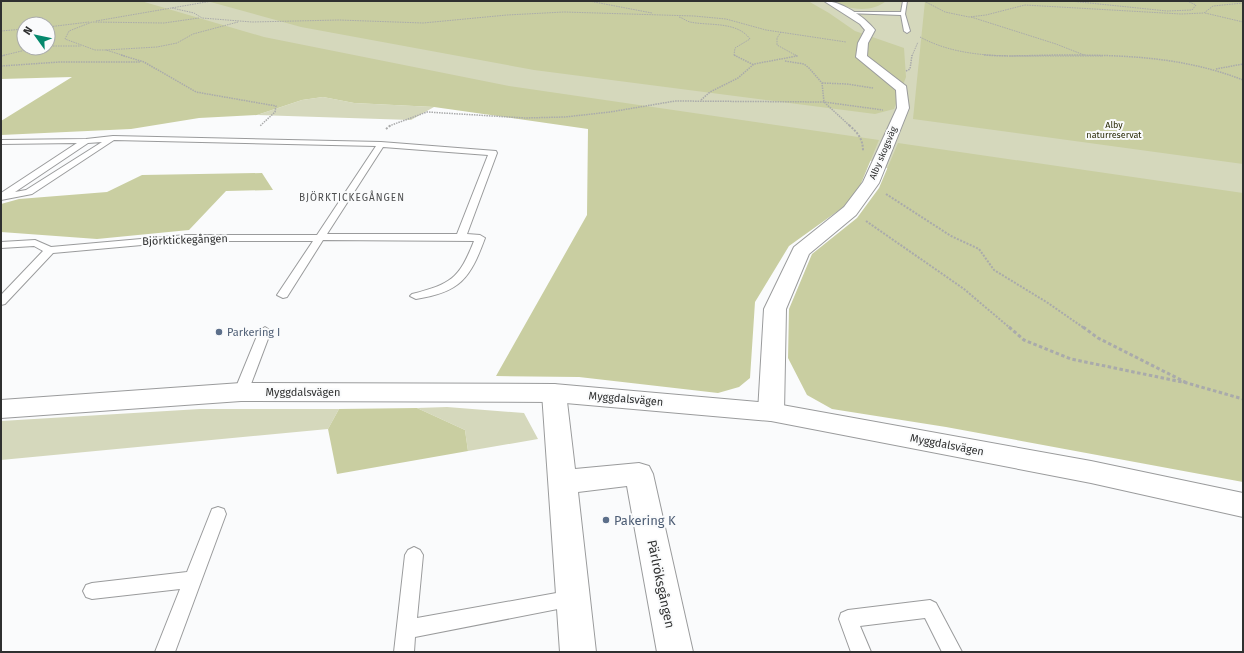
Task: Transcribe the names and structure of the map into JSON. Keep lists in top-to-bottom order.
{
  "streets": {
    "street": ["Alby skogsväg", "Myggdalsvägen", "Pärlröksgången"],
    "lane": ["Björktickegången"]
  },
  "crossings": [
    ["Alby skogsväg", "Myggdalsvägen"]
  ],
  "districts": ["BJÖRKTICKEGÅNGEN"],
  "parks": ["Alby naturreservat"],
  "places": ["Parkering I", "Pakering K"],
  "north": "top left"
}
